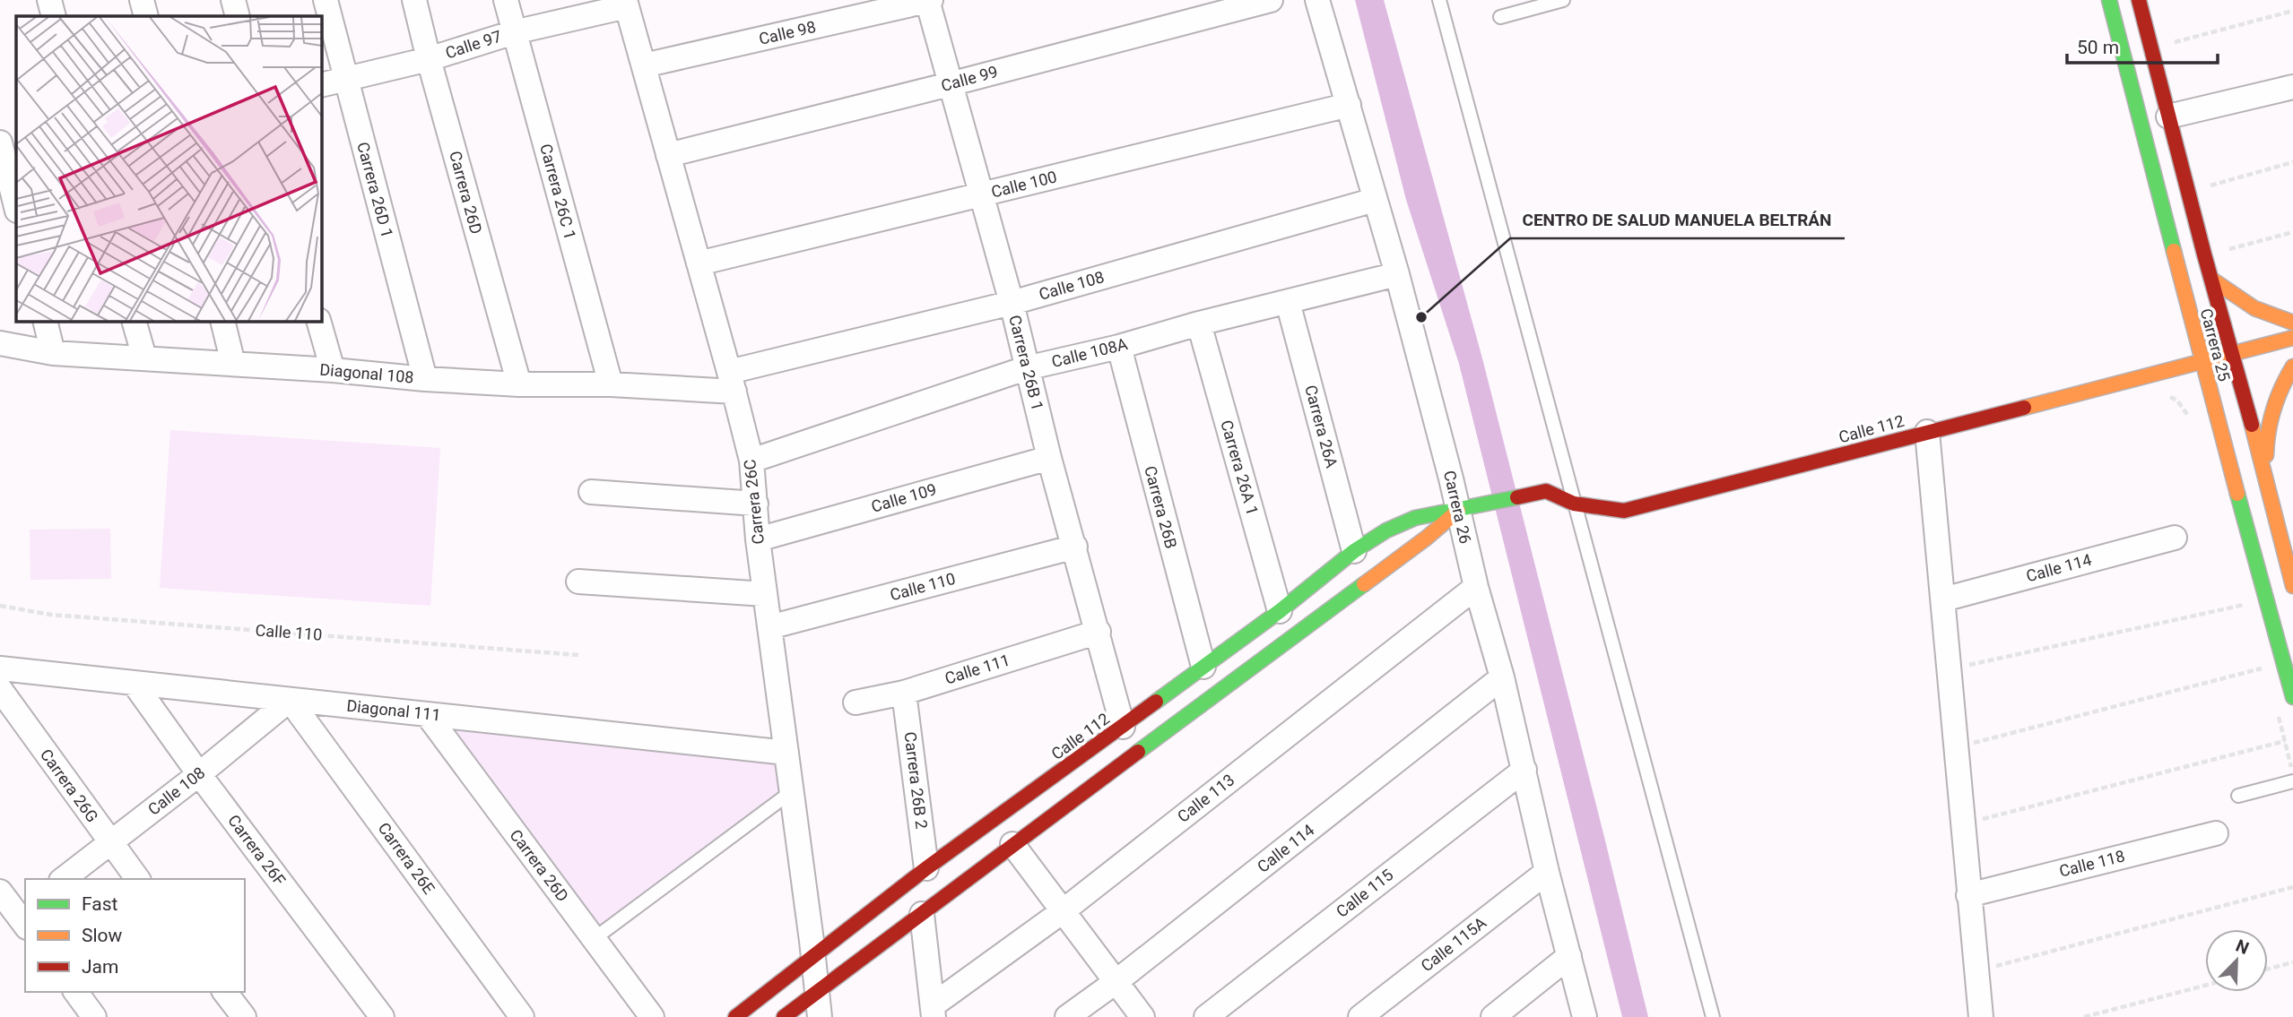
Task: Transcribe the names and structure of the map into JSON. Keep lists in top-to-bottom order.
{
  "streets": {
    "street": [
      "Calle 98",
      "Calle 97",
      "Calle 99",
      "Calle 100",
      "Carrera 26D 1",
      "Carrera 26C 1",
      "Carrera 26D",
      "Calle 108",
      "Carrera 25",
      "Calle 108A",
      "Carrera 26B 1",
      "Diagonal 108",
      "Carrera 26A",
      "Calle 112",
      "Carrera 26A 1",
      "Calle 109",
      "Carrera 26C",
      "Carrera 26B",
      "Carrera 26",
      "Calle 114",
      "Calle 110",
      "Calle 111",
      "Diagonal 111",
      "Carrera 26B 2",
      "Carrera 26G",
      "Calle 113",
      "Carrera 26F",
      "Carrera 26E",
      "Calle 118",
      "Calle 115",
      "Calle 115A"
    ]
  },
  "crossings": [
    ["Calle 98", "Carrera 26B 1"],
    ["Calle 98", "Carrera 26C"],
    ["Calle 97", "Carrera 26D 1"],
    ["Calle 97", "Carrera 26C 1"],
    ["Calle 97", "Carrera 26D"],
    ["Calle 97", "Carrera 26C"],
    ["Calle 99", "Carrera 26B 1"],
    ["Calle 99", "Carrera 26C"],
    ["Calle 100", "Carrera 26B 1"],
    ["Calle 100", "Carrera 26C"],
    ["Calle 100", "Carrera 26"],
    ["Carrera 26D 1", "Diagonal 108"],
    ["Carrera 26C 1", "Diagonal 108"],
    ["Carrera 26D", "Diagonal 108"],
    ["Carrera 26D", "Diagonal 111"],
    ["Calle 108", "Carrera 26B 1"],
    ["Calle 108", "Diagonal 108"],
    ["Calle 108", "Carrera 26C"],
    ["Calle 108", "Carrera 26"],
    ["Calle 108", "Diagonal 111"],
    ["Calle 108", "Carrera 26G"],
    ["Calle 108", "Carrera 26F"],
    ["Calle 108", "Carrera 26E"],
    ["Carrera 25", "Calle 112"],
    ["Calle 108A", "Carrera 26B 1"],
    ["Calle 108A", "Carrera 26A"],
    ["Calle 108A", "Carrera 26A 1"],
    ["Calle 108A", "Carrera 26C"],
    ["Calle 108A", "Carrera 26B"],
    ["Calle 108A", "Carrera 26"],
    ["Carrera 26B 1", "Calle 112"],
    ["Carrera 26B 1", "Calle 109"],
    ["Carrera 26B 1", "Calle 110"],
    ["Carrera 26B 1", "Calle 111"],
    ["Diagonal 108", "Carrera 26C"],
    ["Carrera 26A", "Calle 112"],
    ["Calle 112", "Carrera 26A 1"],
    ["Calle 112", "Carrera 26C"],
    ["Calle 112", "Carrera 26B"],
    ["Calle 112", "Carrera 26"],
    ["Calle 112", "Carrera 26B 2"],
    ["Calle 109", "Carrera 26C"],
    ["Carrera 26C", "Calle 110"],
    ["Carrera 26C", "Diagonal 111"],
    ["Carrera 26", "Calle 114"],
    ["Carrera 26", "Calle 113"],
    ["Carrera 26", "Calle 115"],
    ["Carrera 26", "Calle 115A"],
    ["Calle 111", "Carrera 26B 2"],
    ["Diagonal 111", "Carrera 26F"],
    ["Diagonal 111", "Carrera 26E"]
  ],
  "places": ["CENTRO DE SALUD MANUELA BELTRÁN"],
  "legend": ["Fast", "Slow", "Jam"],
  "scale_bar": "50 m",
  "north": "top right"
}
